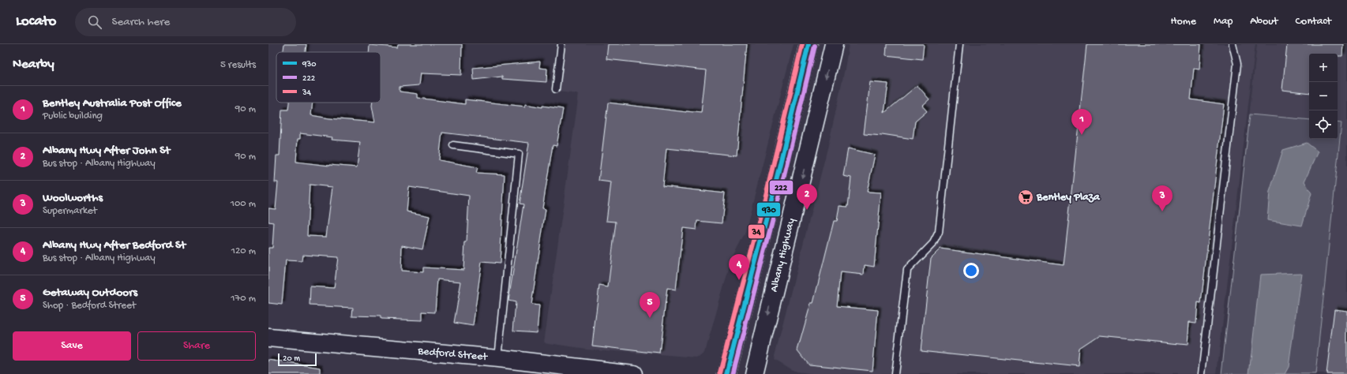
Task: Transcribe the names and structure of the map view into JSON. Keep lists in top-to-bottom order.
{
  "streets": {
    "main road": ["Albany Highway", "Bedford Street"]
  },
  "places": {
    "supermarket": ["Bentley Plaza"]
  },
  "lines": ["transit line 930", "transit line 34", "transit line 222"],
  "legend": ["930", "222", "34"],
  "scale_bar": "20 m",
  "page": {
    "header": "Locato",
    "search": "Search here",
    "nav": [
      "Home",
      "Map",
      "About",
      "Contact"
    ],
    "heading": ["Nearby", "5 results"],
    "map_buttons": ["+", "−"],
    "list": [
      {
        "mark": "1",
        "name": "Bentley Australia Post Office",
        "note": "Public building",
        "value": "90 m"
      },
      {
        "mark": "2",
        "name": "Albany Hwy After John St",
        "note": "Bus stop · Albany Highway",
        "value": "90 m"
      },
      {
        "mark": "3",
        "name": "Woolworths",
        "note": "Supermarket",
        "value": "100 m"
      },
      {
        "mark": "4",
        "name": "Albany Hwy After Bedford St",
        "note": "Bus stop · Albany Highway",
        "value": "120 m"
      },
      {
        "mark": "5",
        "name": "Getaway Outdoors",
        "note": "Shop · Bedford Street",
        "value": "170 m"
      }
    ],
    "pins": [
      "1",
      "2",
      "3",
      "4",
      "5"
    ],
    "buttons": ["Save", "Share"],
    "scale": "20 m"
  }
}
